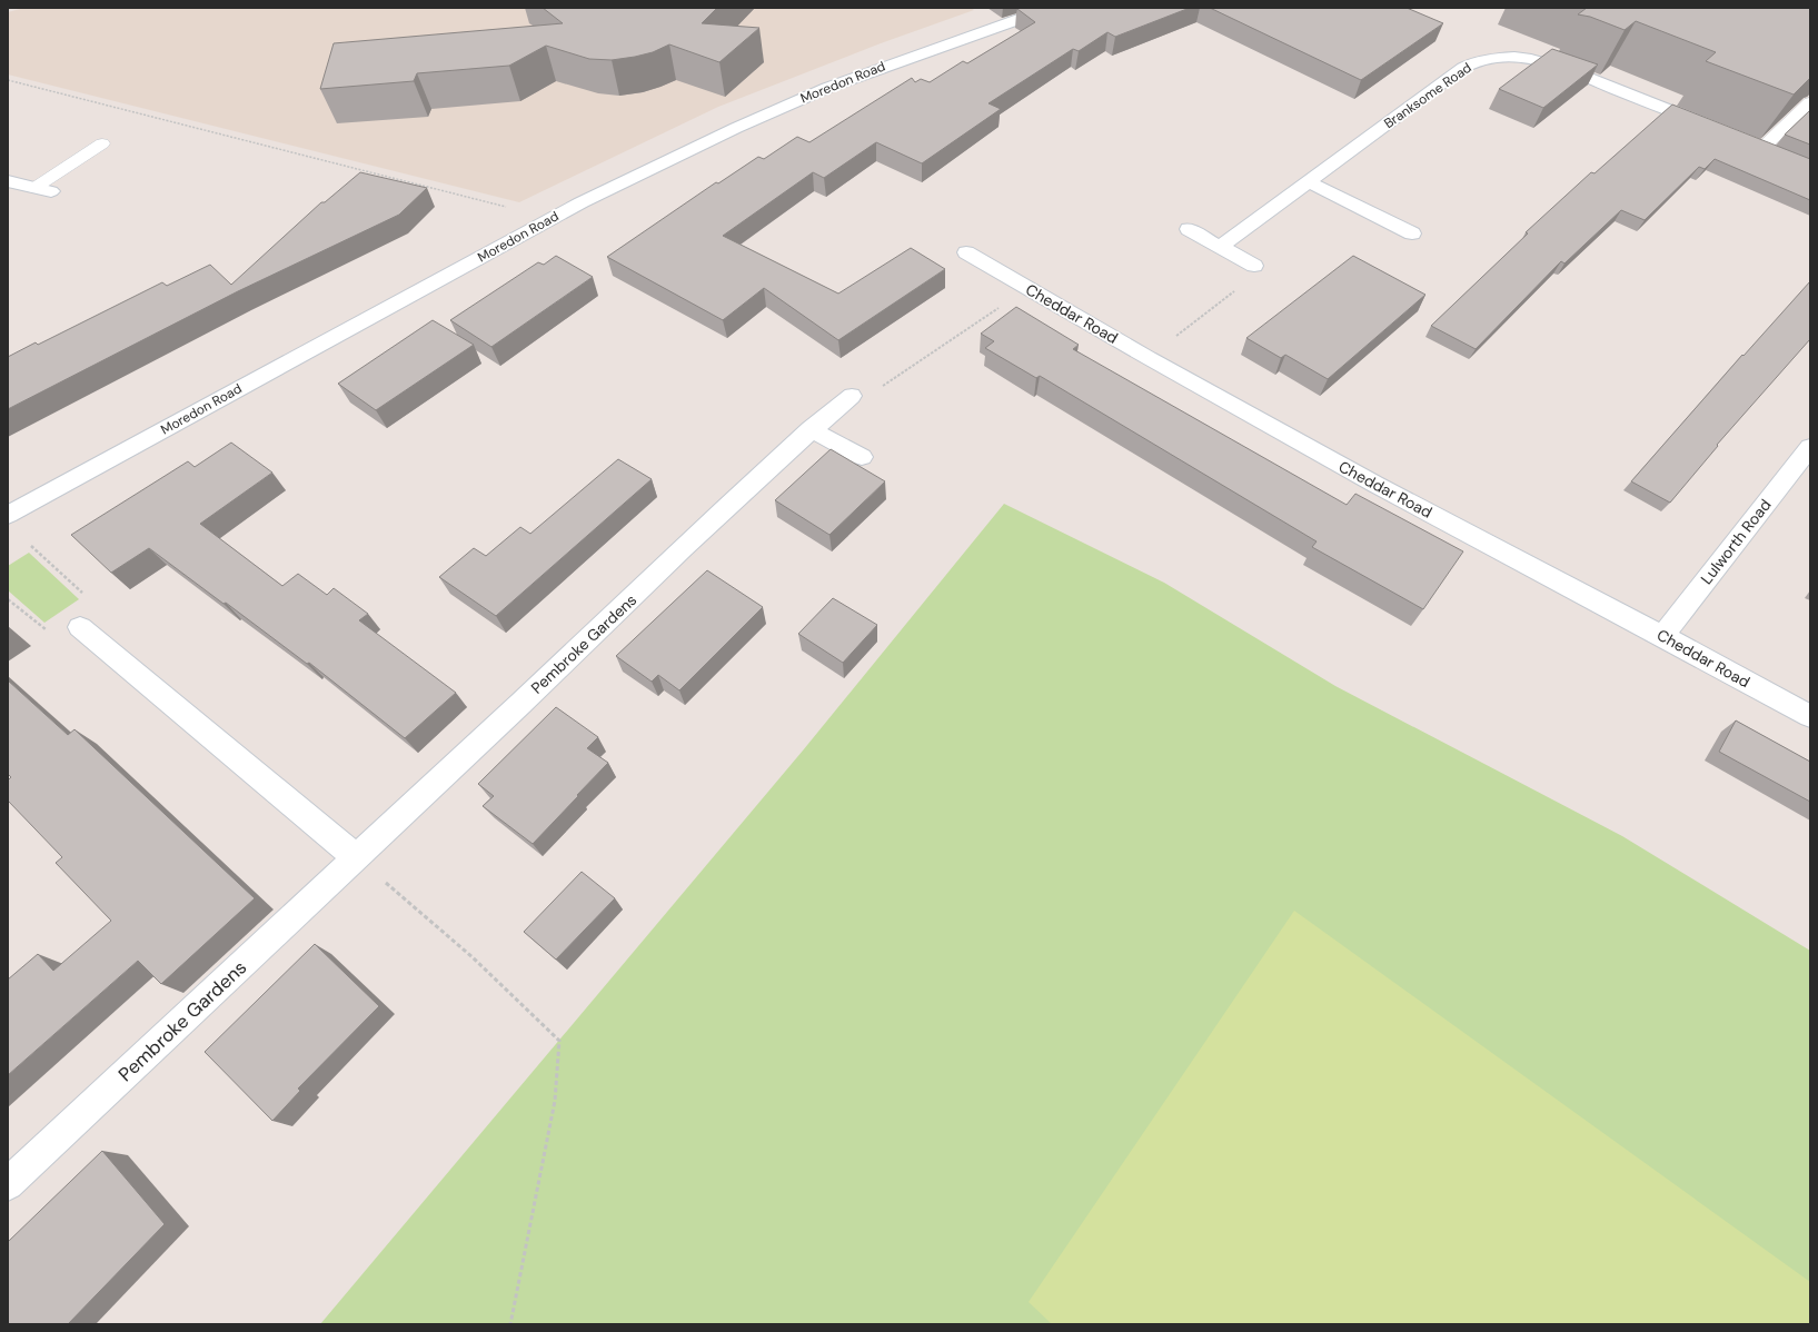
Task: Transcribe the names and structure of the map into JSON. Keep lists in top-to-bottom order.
{
  "streets": {
    "street": [
      "Moredon Road",
      "Branksome Road",
      "Cheddar Road",
      "Lulworth Road",
      "Pembroke Gardens"
    ]
  },
  "crossings": [
    ["Cheddar Road", "Lulworth Road"]
  ]
}
